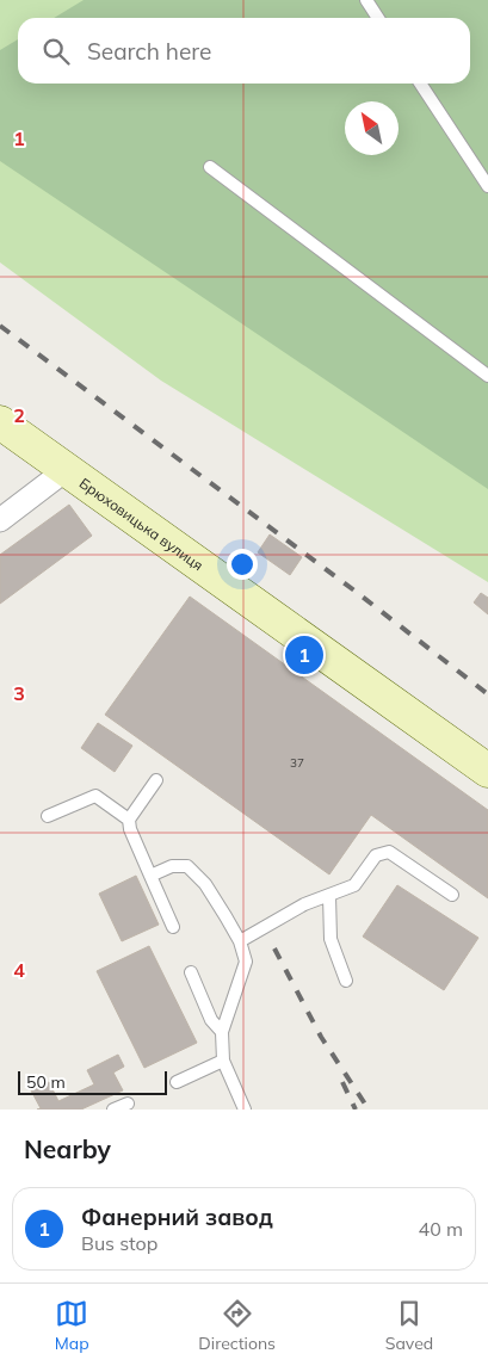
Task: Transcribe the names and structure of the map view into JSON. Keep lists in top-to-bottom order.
{
  "streets": {
    "main road": ["Брюховицька вулиця"]
  },
  "house_numbers": ["37"],
  "scale_bar": "50 m",
  "north": "top left",
  "page": {
    "search": "Search here",
    "pins": "1",
    "scale": "50 m",
    "heading": "Nearby",
    "list": [
      {
        "mark": "1",
        "name": "Фанерний завод",
        "note": "Bus stop",
        "value": "40 m"
      }
    ],
    "nav": ["Map", "Directions", "Saved"]
  },
  "grid": {
    "rows": [
      "1",
      "2",
      "3",
      "4"
    ]
  }
}
